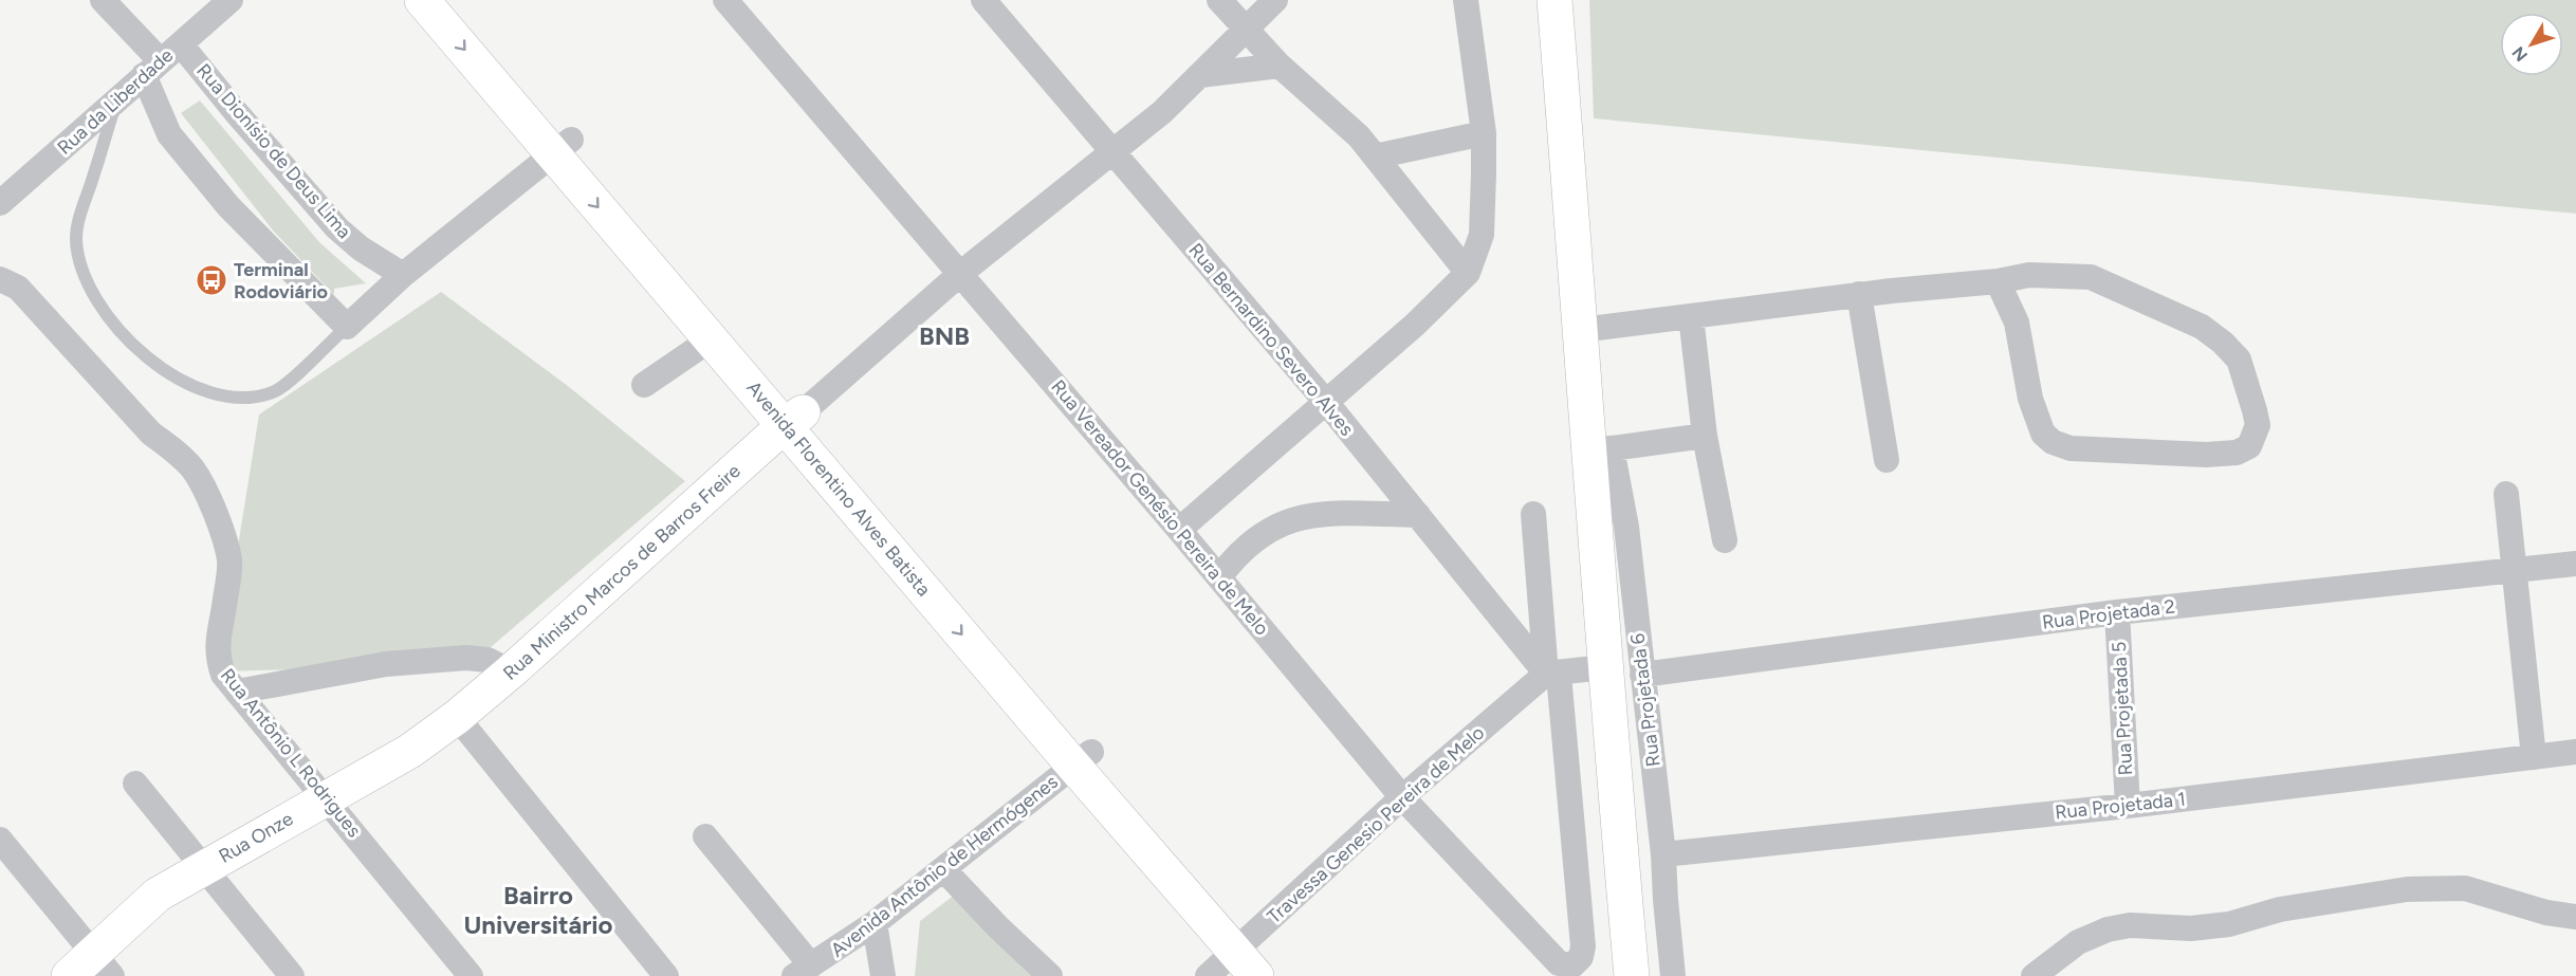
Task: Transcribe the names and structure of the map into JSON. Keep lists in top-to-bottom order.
{
  "streets": {
    "main road": ["Avenida Florentino Alves Batista", "Rua Ministro Marcos de Barros Freire", "Rua Onze"],
    "street": [
      "Rua da Liberdade",
      "Rua Dionísio de Deus Lima",
      "Rua Bernardino Severo Alves",
      "Rua Vereador Genésio Pereira de Melo",
      "Rua Projetada 2",
      "Rua Projetada 6",
      "Rua Projetada 5",
      "Rua Antônio L Rodrigues",
      "Rua Projetada 1",
      "Travessa Genesio Pereira de Melo",
      "Avenida Antônio de Hermógenes"
    ]
  },
  "crossings": [
    ["Rua da Liberdade", "Rua Dionísio de Deus Lima"],
    ["Rua Bernardino Severo Alves", "Rua Vereador Genésio Pereira de Melo"],
    ["Rua Bernardino Severo Alves", "Travessa Genesio Pereira de Melo"],
    ["Avenida Florentino Alves Batista", "Rua Ministro Marcos de Barros Freire"],
    ["Avenida Florentino Alves Batista", "Travessa Genesio Pereira de Melo"],
    ["Avenida Florentino Alves Batista", "Avenida Antônio de Hermógenes"],
    ["Rua Vereador Genésio Pereira de Melo", "Travessa Genesio Pereira de Melo"],
    ["Rua Ministro Marcos de Barros Freire", "Rua Onze"],
    ["Rua Projetada 2", "Rua Projetada 6"],
    ["Rua Projetada 2", "Rua Projetada 5"],
    ["Rua Projetada 6", "Rua Projetada 1"],
    ["Rua Projetada 5", "Rua Projetada 1"],
    ["Rua Antônio L Rodrigues", "Rua Onze"]
  ],
  "districts": ["BNB", "Bairro Universitário"],
  "places": {
    "bus stop": ["Terminal Rodoviário"]
  },
  "north": "bottom left"
}
